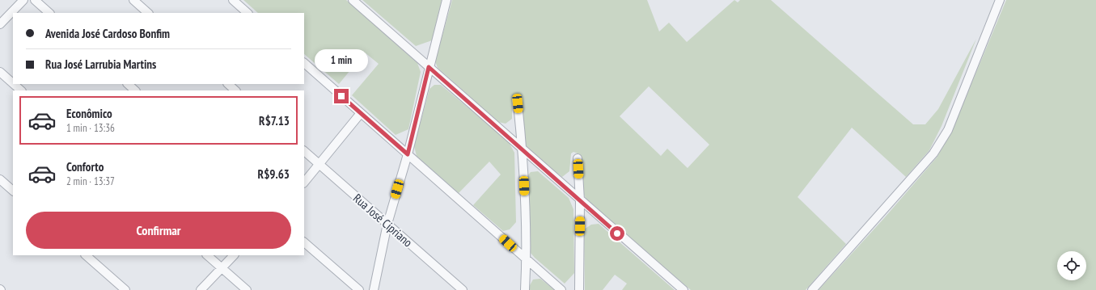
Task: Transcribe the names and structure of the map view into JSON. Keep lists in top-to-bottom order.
{
  "streets": {
    "street": ["Rua José Cipriano"]
  },
  "page": {
    "banner": ["Avenida José Cardoso Bonfim", "Rua José Larrubia Martins"],
    "bubble": "1 min",
    "list": [
      {
        "name": "Econômico",
        "note": "1 min · 13:36",
        "value": "R$7.13"
      },
      {
        "name": "Conforto",
        "note": "2 min · 13:37",
        "value": "R$9.63"
      }
    ],
    "buttons": "Confirmar"
  }
}
